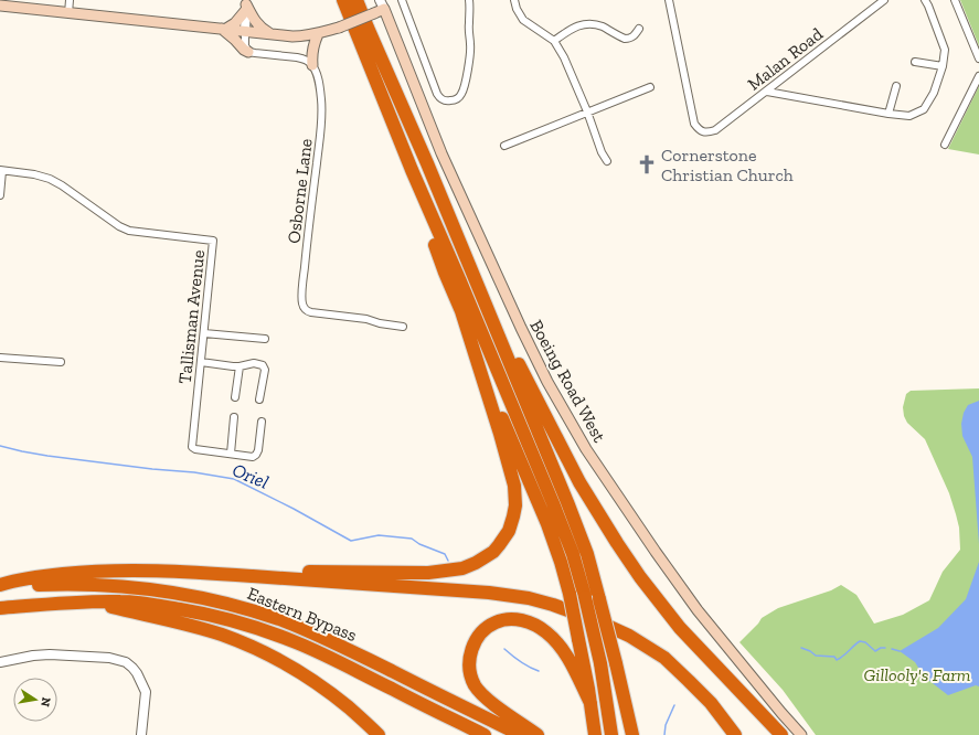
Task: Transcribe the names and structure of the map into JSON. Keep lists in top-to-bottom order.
{
  "streets": {
    "highway": ["Eastern Bypass"],
    "main road": ["Boeing Road West"],
    "street": ["Malan Road", "Osborne Lane", "Tallisman Avenue"]
  },
  "water": ["Oriel"],
  "parks": ["Gillooly's Farm"],
  "places": {
    "church": ["Cornerstone Christian Church"]
  },
  "north": "right"
}
